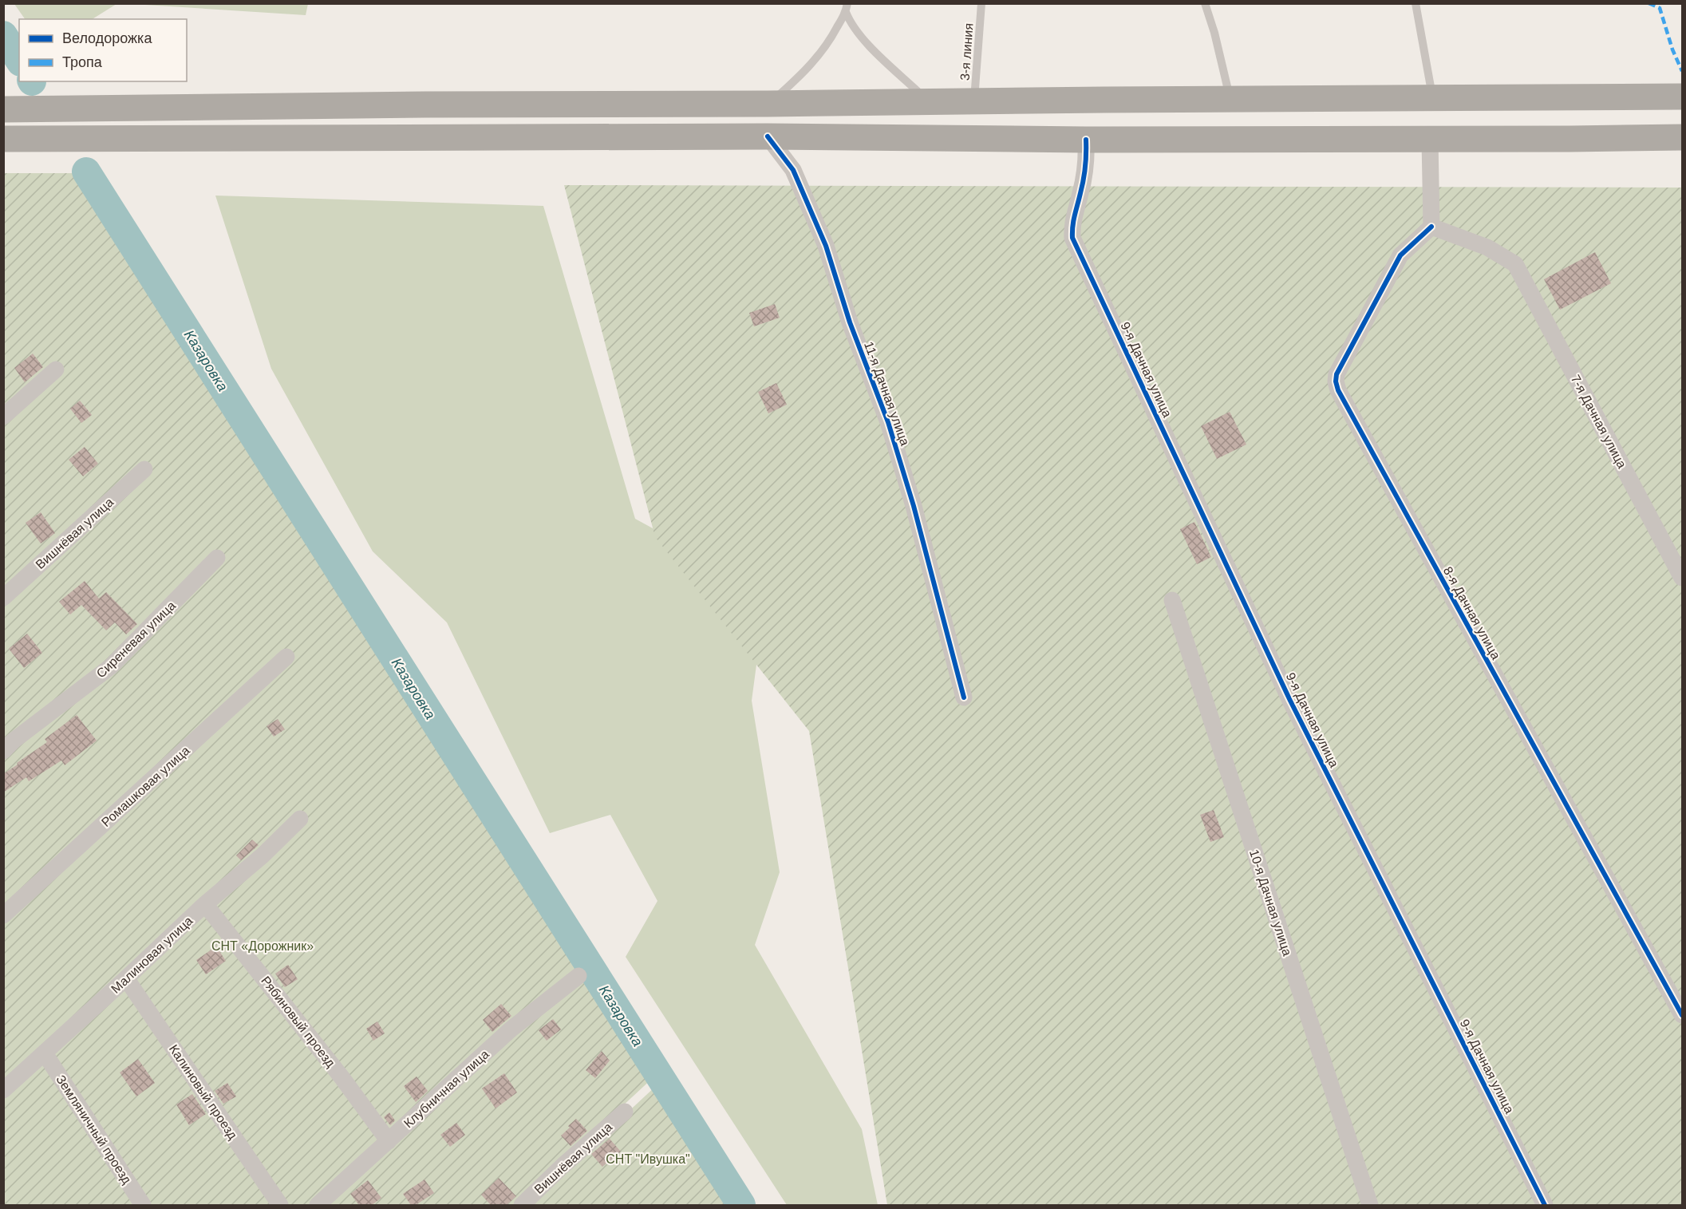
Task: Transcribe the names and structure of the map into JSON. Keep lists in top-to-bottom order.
{
  "streets": {
    "street": [
      "9-я Дачная улица",
      "11-я Дачная улица",
      "7-я Дачная улица",
      "Вишнёвая улица",
      "8-я Дачная улица",
      "Сиреневая улица",
      "Ромашковая улица",
      "10-я Дачная улица",
      "Малиновая улица",
      "Рябиновый проезд",
      "Клубничная улица",
      "Калиновый проезд",
      "Земляничный проезд"
    ],
    "lane": ["3-я линия"]
  },
  "crossings": [
    ["7-я Дачная улица", "8-я Дачная улица"],
    ["Малиновая улица", "Рябиновый проезд"],
    ["Малиновая улица", "Калиновый проезд"],
    ["Малиновая улица", "Земляничный проезд"],
    ["Рябиновый проезд", "Клубничная улица"]
  ],
  "water": ["Казаровка"],
  "parks": ["СНТ «Дорожник»", "СНТ \"Ивушка\""],
  "legend": ["Велодорожка", "Тропа"]
}
